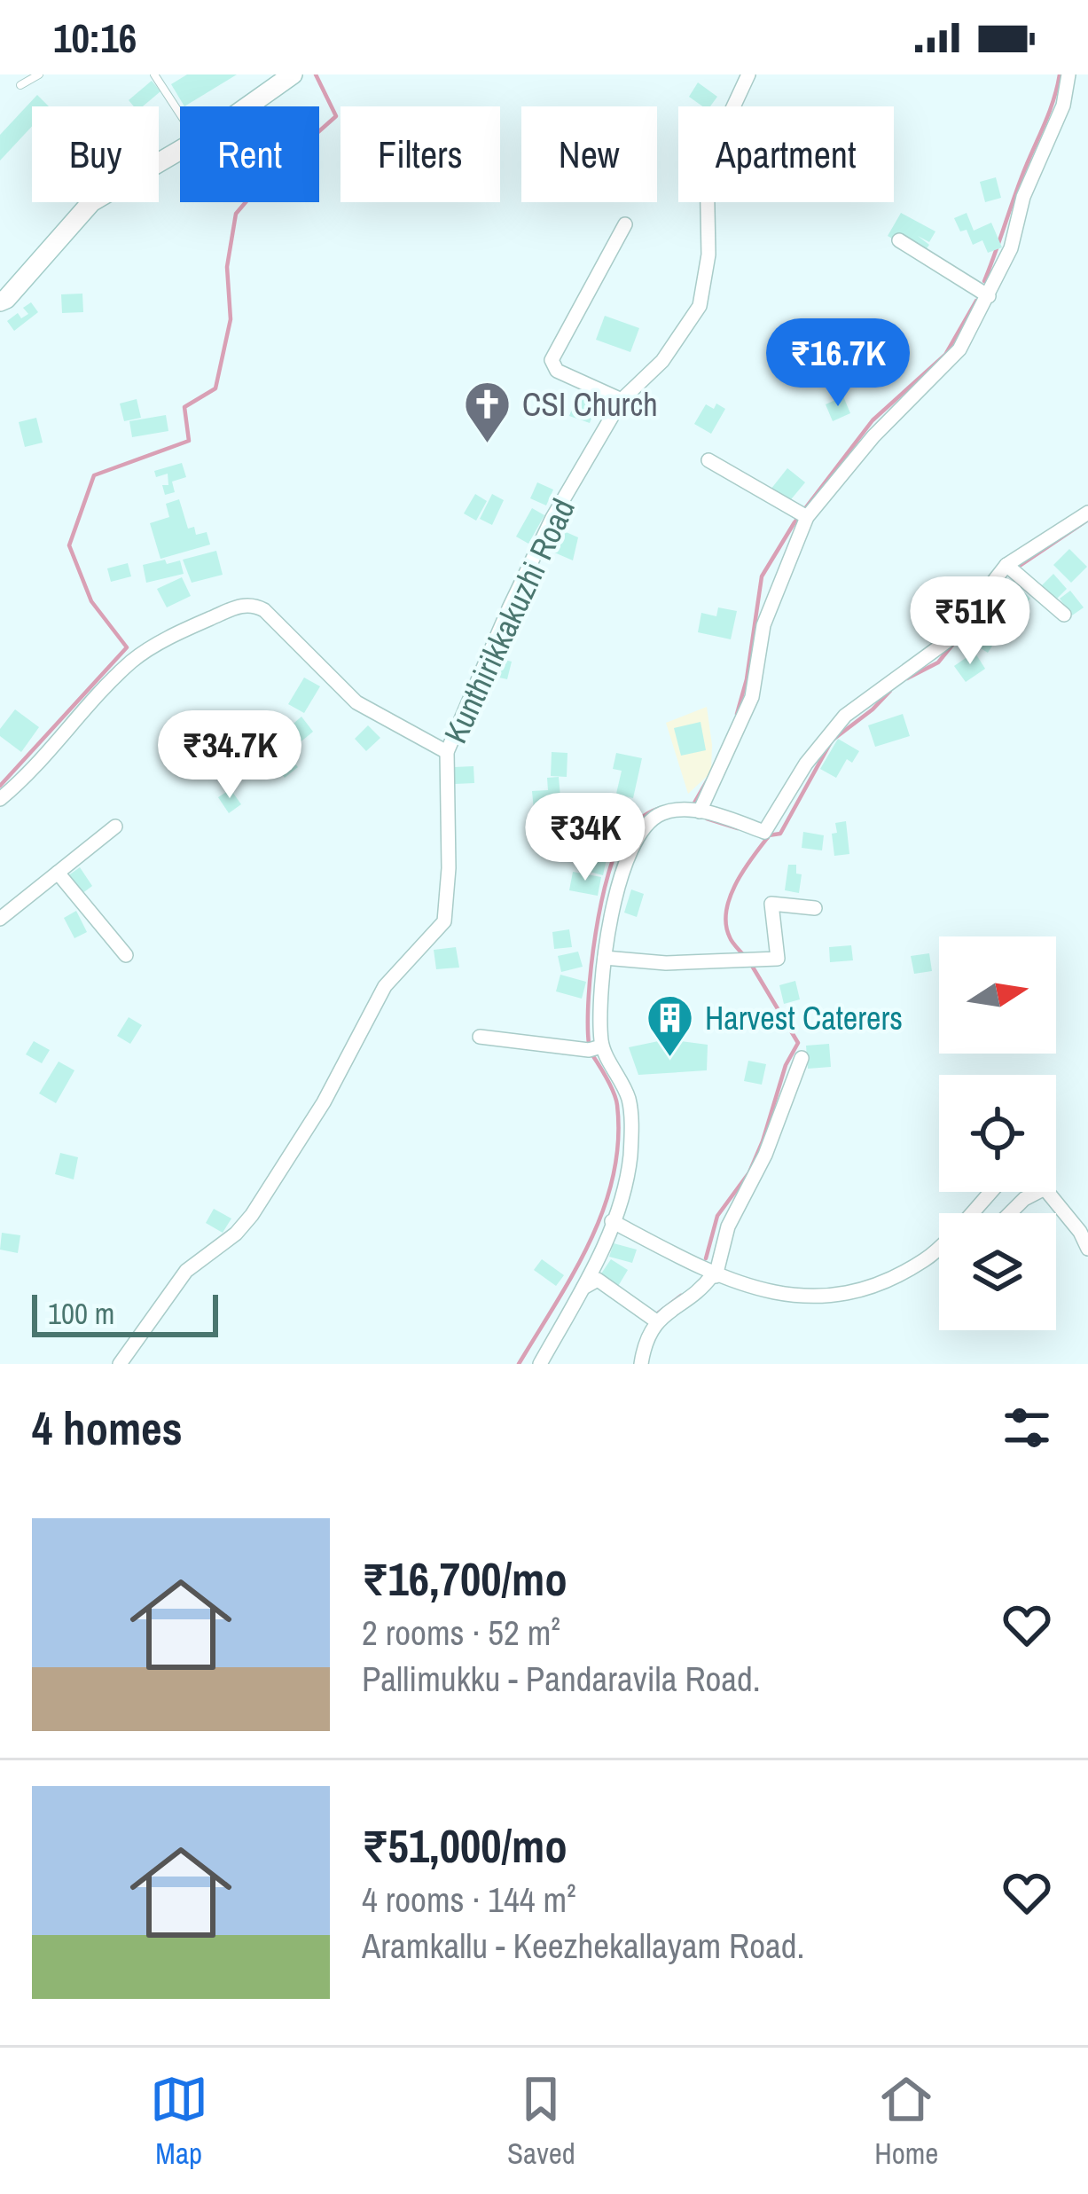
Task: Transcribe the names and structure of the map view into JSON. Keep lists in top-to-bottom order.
{
  "streets": {
    "street": ["Kunthirikkakuzhi Road"]
  },
  "places": {
    "church": ["CSI Church"],
    "building": ["Harvest Caterers"]
  },
  "scale_bar": "100 m",
  "north": "right",
  "page": {
    "status": "10:16",
    "chip": [
      "Buy",
      "Rent",
      "Filters",
      "New",
      "Apartment"
    ],
    "price": [
      "₹16.7K",
      "₹51K",
      "₹34.7K",
      "₹34K"
    ],
    "scale": "100 m",
    "heading": "4 homes",
    "list": [
      {
        "name": "₹16,700/mo",
        "note": "2 rooms · 52 m² · Pallimukku - Pandaravila Road."
      },
      {
        "name": "₹51,000/mo",
        "note": "4 rooms · 144 m² · Aramkallu - Keezhekallayam Road."
      }
    ],
    "tabs": ["Map", "Saved", "Home"]
  }
}
